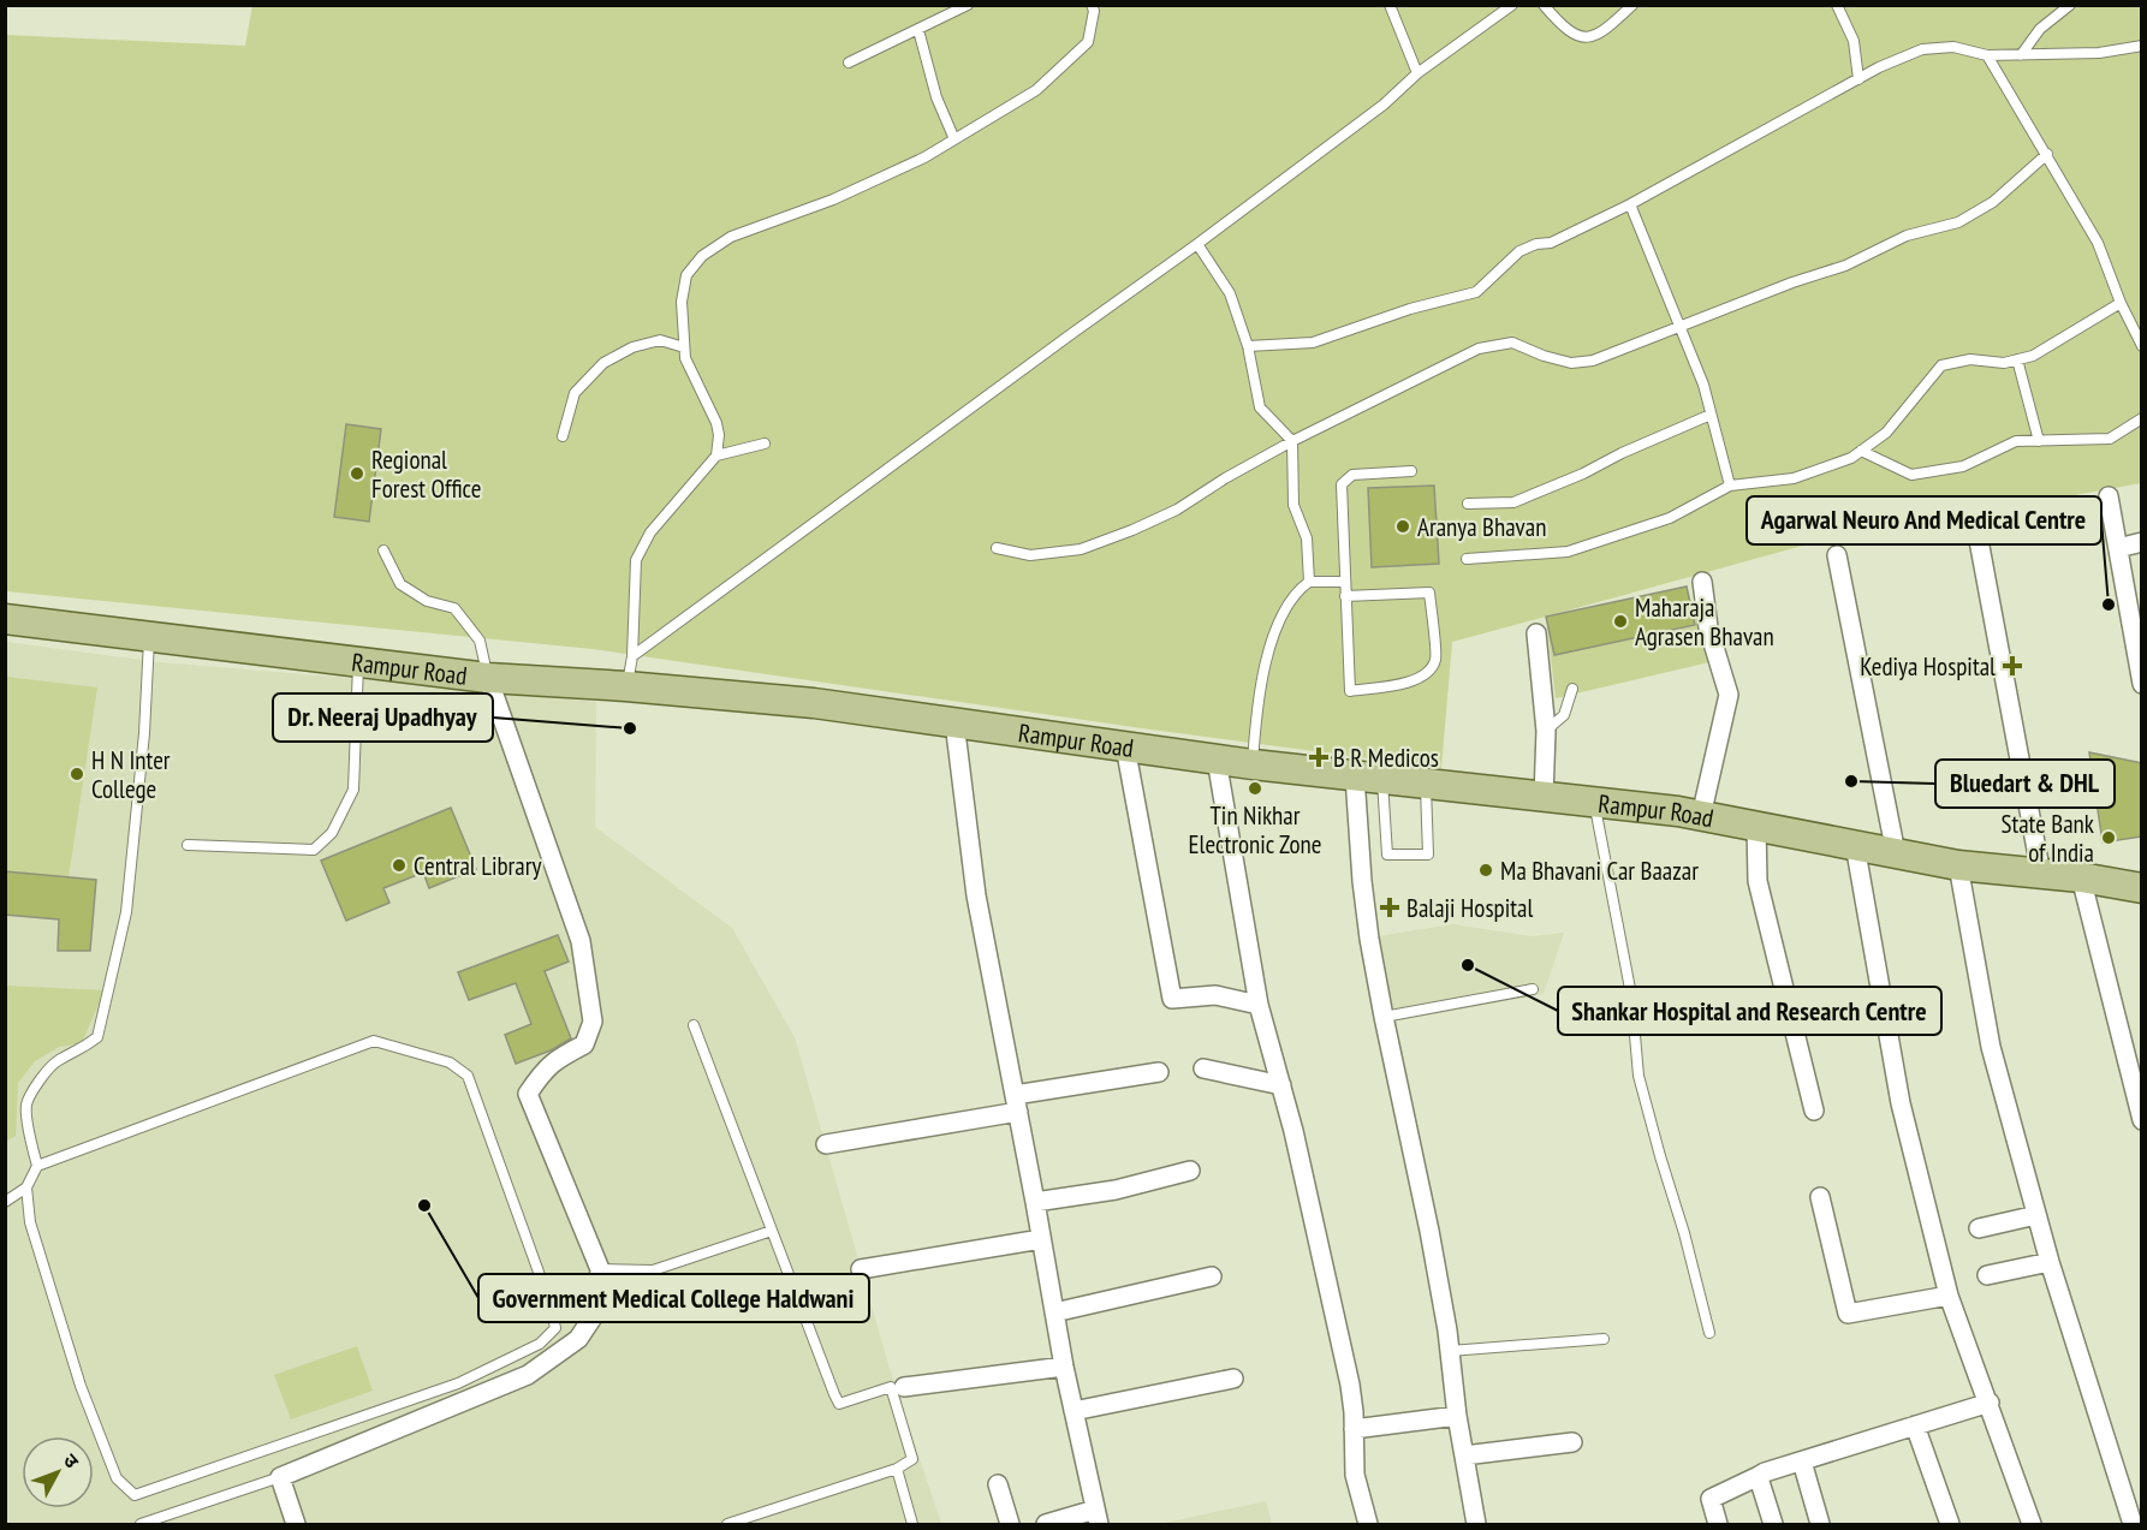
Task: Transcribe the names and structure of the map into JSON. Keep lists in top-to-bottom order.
{
  "streets": {
    "main road": ["Rampur Road"]
  },
  "places": {
    "other": [
      "Regional Forest Office",
      "Aranya Bhavan",
      "Agarwal Neuro And Medical Centre",
      "Maharaja Agrasen Bhavan",
      "Dr. Neeraj Upadhyay",
      "H N Inter College",
      "Bluedart & DHL",
      "Tin Nikhar Electronic Zone",
      "State Bank of India",
      "Central Library",
      "Ma Bhavani Car Baazar",
      "Shankar Hospital and Research Centre",
      "Government Medical College Haldwani"
    ],
    "health": ["Kediya Hospital", "B R Medicos", "Balaji Hospital"]
  },
  "north": "top right"
}
